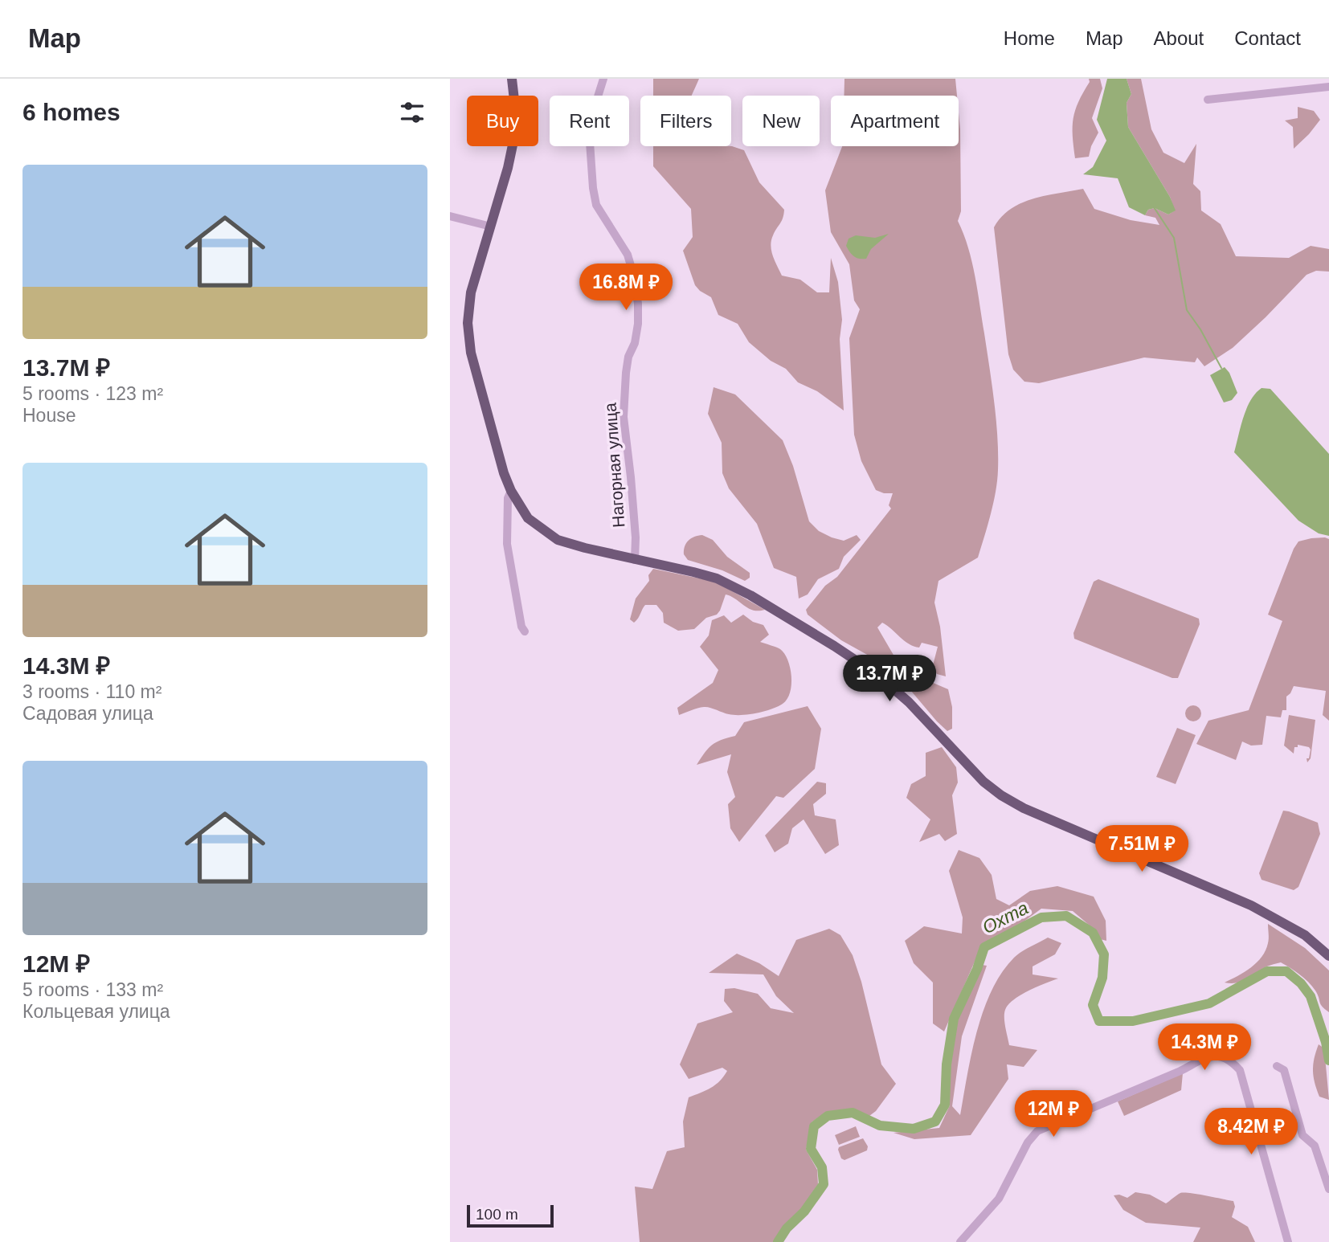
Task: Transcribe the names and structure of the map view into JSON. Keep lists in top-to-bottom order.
{
  "streets": {
    "street": ["Нагорная улица"]
  },
  "water": ["Охта"],
  "scale_bar": "100 m",
  "page": {
    "header": "Map",
    "nav": [
      "Home",
      "Map",
      "About",
      "Contact"
    ],
    "heading": "6 homes",
    "chip": [
      "Buy",
      "Rent",
      "Filters",
      "New",
      "Apartment"
    ],
    "list": [
      {
        "name": "13.7M ₽",
        "note": "5 rooms · 123 m² · House"
      },
      {
        "name": "14.3M ₽",
        "note": "3 rooms · 110 m² · Садовая улица"
      },
      {
        "name": "12M ₽",
        "note": "5 rooms · 133 m² · Кольцевая улица"
      }
    ],
    "price": [
      "16.8M ₽",
      "13.7M ₽",
      "7.51M ₽",
      "14.3M ₽",
      "12M ₽",
      "8.42M ₽"
    ],
    "scale": "100 m"
  }
}
